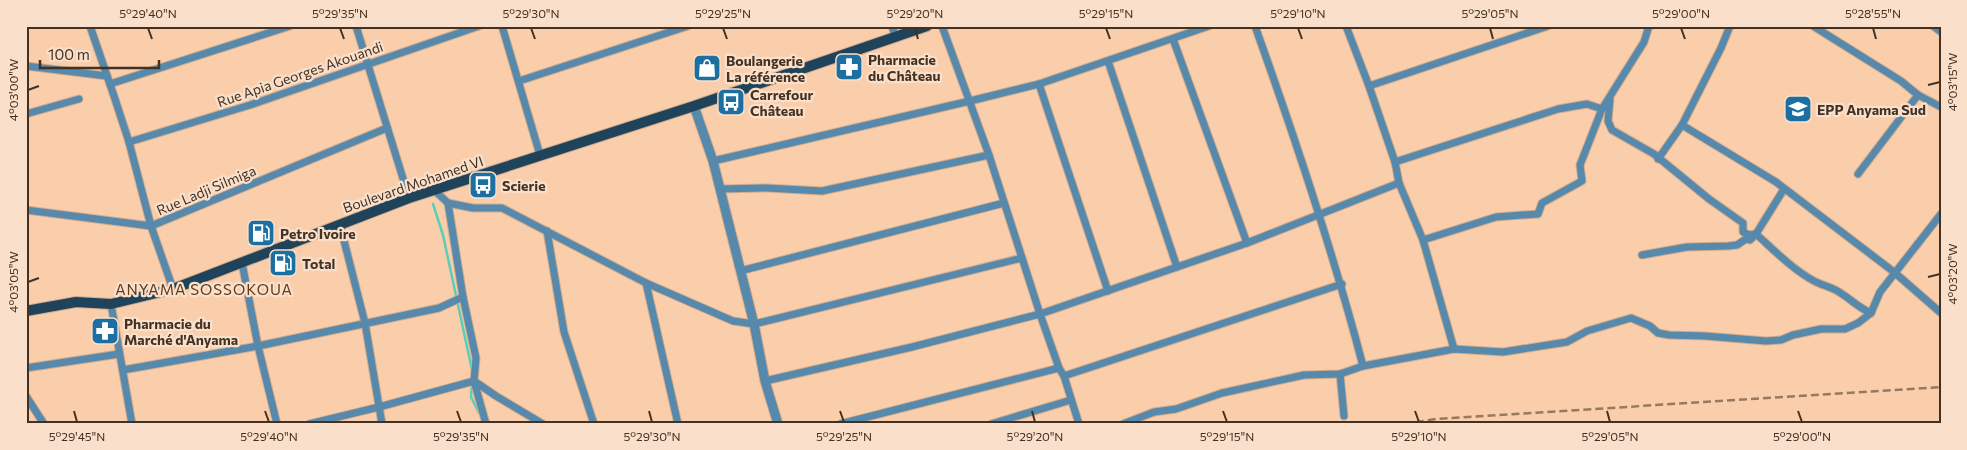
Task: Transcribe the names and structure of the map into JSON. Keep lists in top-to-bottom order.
{
  "streets": {
    "main road": ["Boulevard Mohamed VI"],
    "street": ["Rue Apia Georges Akouandi", "Rue Ladji Silmiga"]
  },
  "districts": ["ANYAMA SOSSOKOUA"],
  "places": {
    "pharmacy": ["Pharmacie du Château", "Pharmacie du Marché d'Anyama"],
    "shop": ["Boulangerie La référence"],
    "bus stop": ["Carrefour Château", "Scierie"],
    "school or university": ["EPP Anyama Sud"],
    "fuel station": ["Petro Ivoire", "Total"]
  },
  "scale_bar": "100 m",
  "coordinates": [
    "5°29'40\"N",
    "5°29'35\"N",
    "5°29'30\"N",
    "5°29'25\"N",
    "5°29'20\"N",
    "5°29'15\"N",
    "5°29'10\"N",
    "5°29'05\"N",
    "5°29'00\"N",
    "5°28'55\"N",
    "4°03'15\"W",
    "4°03'00\"W",
    "4°03'20\"W",
    "4°03'05\"W",
    "5°29'45\"N"
  ]
}
